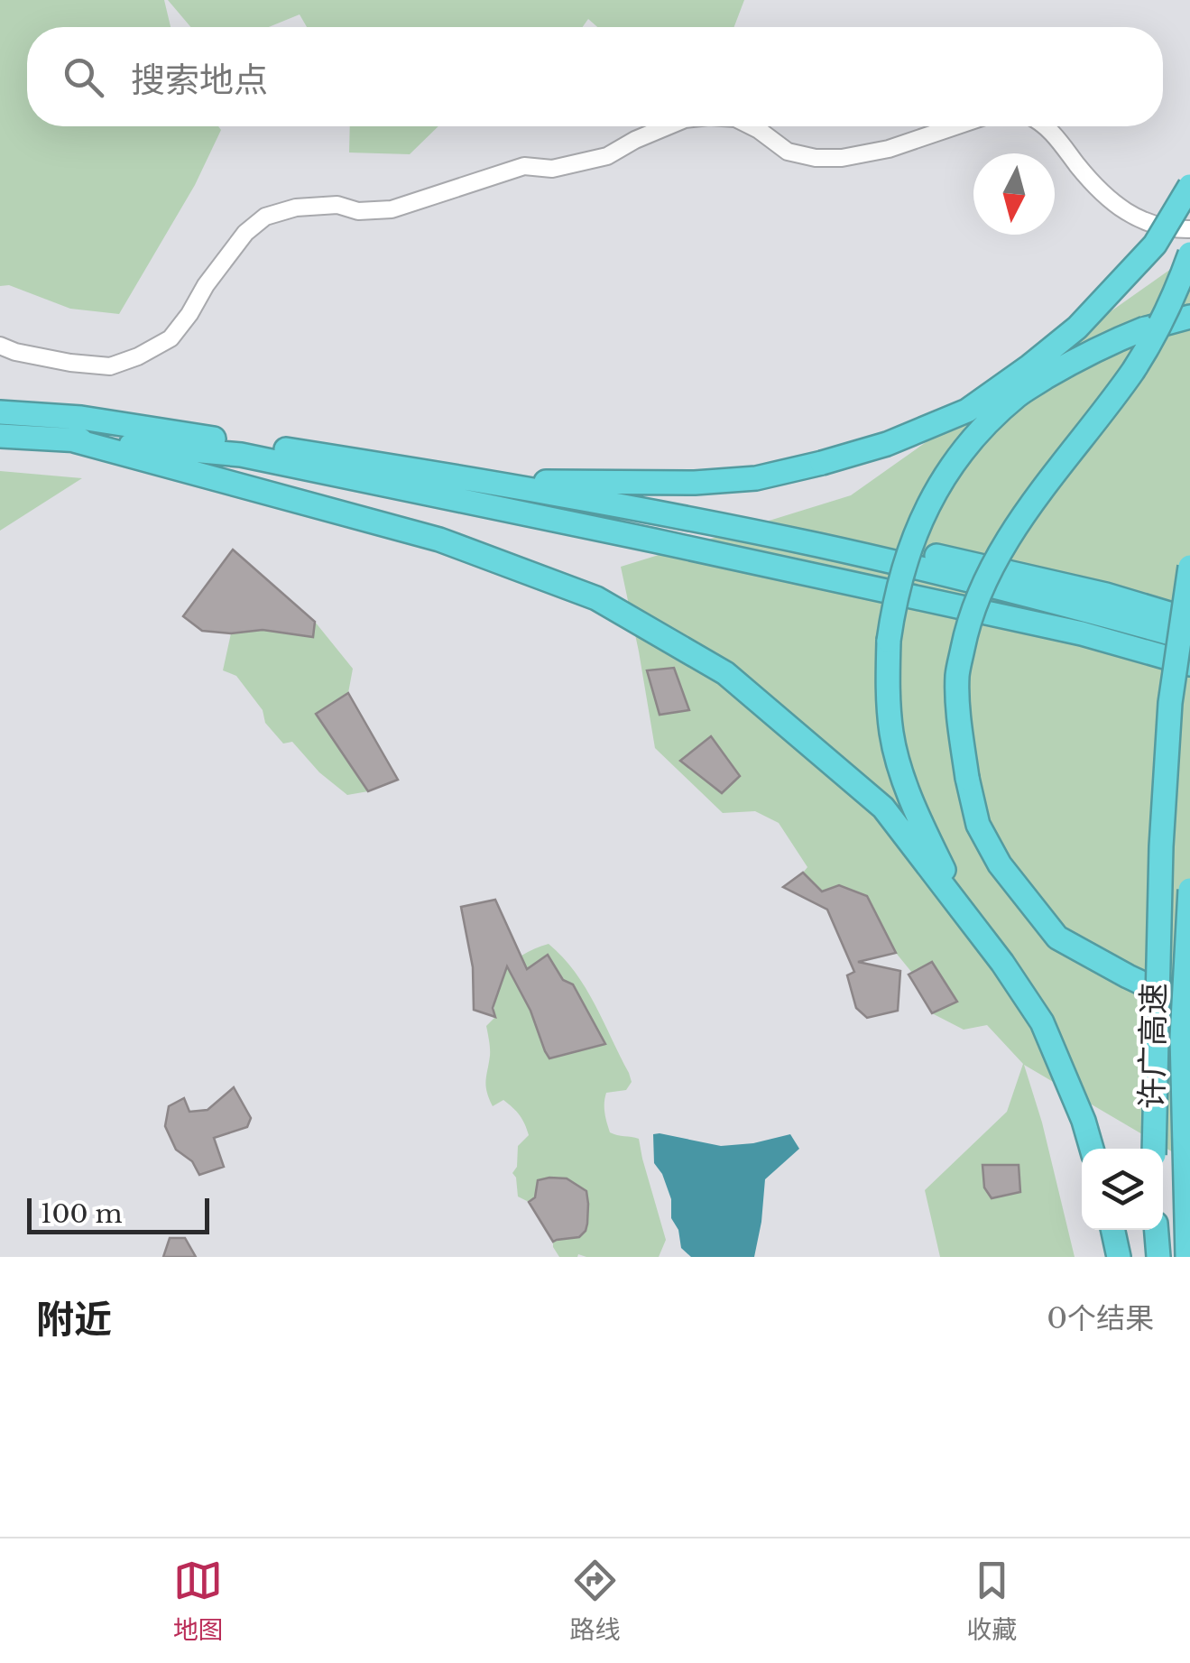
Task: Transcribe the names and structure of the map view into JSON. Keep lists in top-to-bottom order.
{
  "streets": {
    "highway": ["许广高速"]
  },
  "scale_bar": "100 m",
  "north": "bottom",
  "page": {
    "search": "搜索地点",
    "scale": "100 m",
    "heading": ["附近", "0个结果"],
    "nav": ["地图", "路线", "收藏"]
  }
}
